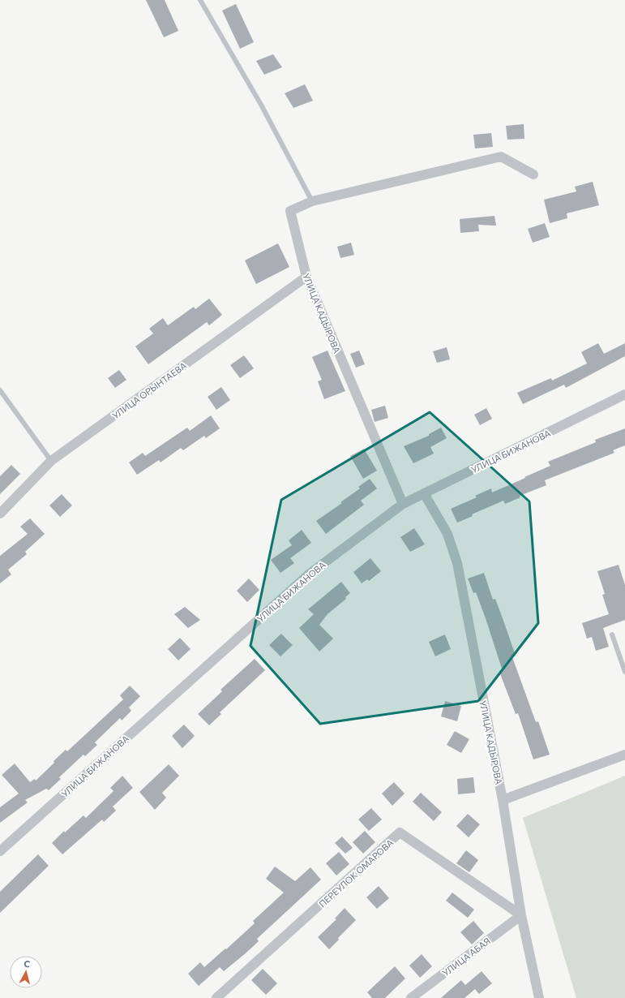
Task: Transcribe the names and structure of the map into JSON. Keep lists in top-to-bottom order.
{
  "streets": {
    "street": [
      "УЛИЦА КАДЫРОВА",
      "УЛИЦА ОРЫНТАЕВА",
      "УЛИЦА БИЖАНОВА",
      "ПЕРЕУЛОК ОМАРОВА",
      "УЛИЦА АБАЯ"
    ]
  },
  "crossings": [
    ["УЛИЦА КАДЫРОВА", "УЛИЦА ОРЫНТАЕВА"],
    ["УЛИЦА КАДЫРОВА", "УЛИЦА БИЖАНОВА"],
    ["УЛИЦА КАДЫРОВА", "ПЕРЕУЛОК ОМАРОВА"],
    ["УЛИЦА КАДЫРОВА", "УЛИЦА АБАЯ"],
    ["ПЕРЕУЛОК ОМАРОВА", "УЛИЦА АБАЯ"]
  ],
  "north": "top"
}
